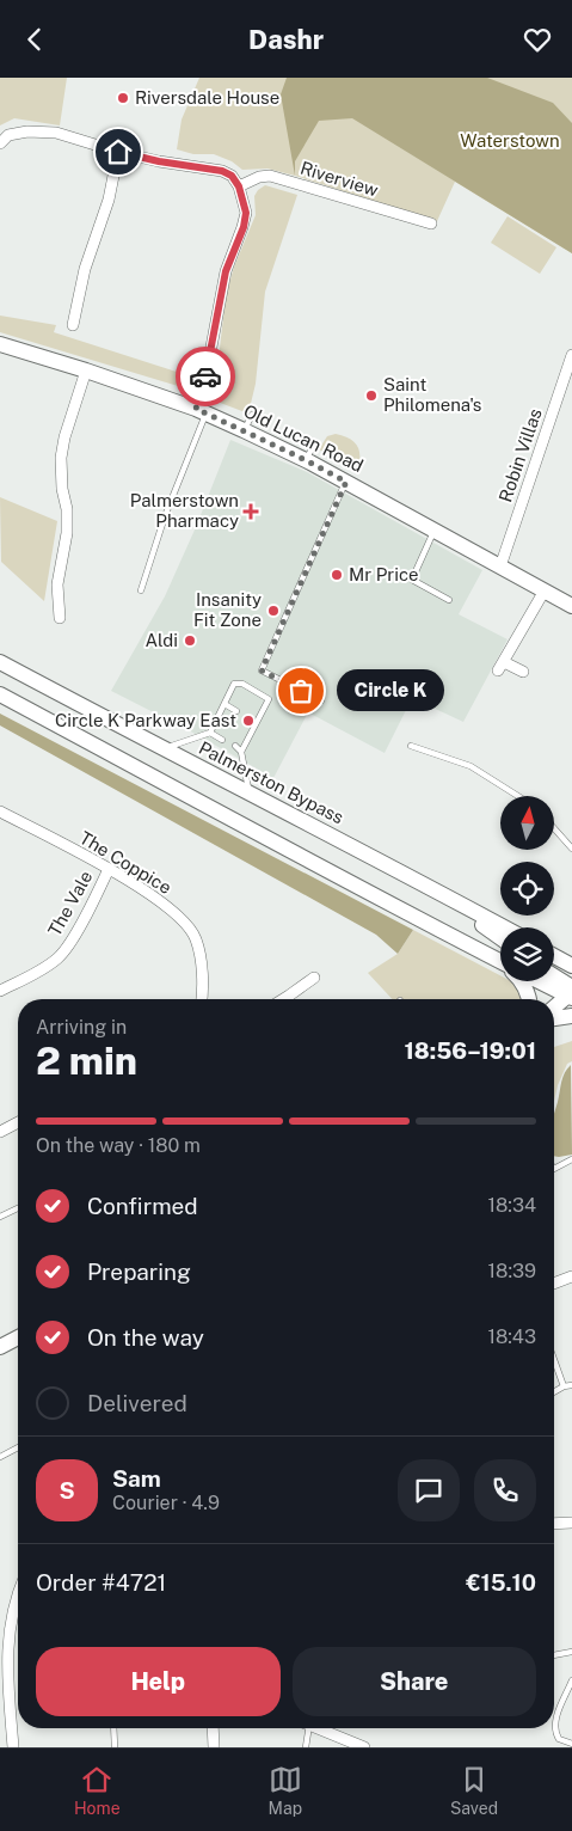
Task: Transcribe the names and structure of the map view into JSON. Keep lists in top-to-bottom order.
{
  "streets": {
    "main road": ["Old Lucan Road", "Palmerston Bypass"],
    "street": [
      "Riverview",
      "Robin Villas",
      "The Coppice",
      "The Vale"
    ]
  },
  "crossings": [
    ["Old Lucan Road", "Robin Villas"],
    ["The Coppice", "The Vale"]
  ],
  "parks": ["Waterstown"],
  "places": {
    "other": [
      "Riversdale House",
      "Saint Philomena's",
      "Mr Price",
      "Insanity Fit Zone",
      "Aldi",
      "Circle K",
      "Circle K Parkway East"
    ],
    "health": ["Palmerstown Pharmacy"]
  },
  "north": "top",
  "page": {
    "header": "Dashr",
    "bubble": "Circle K",
    "heading": ["2 min", "Arriving in", "18:56–19:01"],
    "panel": [
      "Sam",
      "Courier · 4.9",
      "Order #4721",
      "€15.10"
    ],
    "bar": "On the way · 180 m",
    "list": [
      ["Confirmed", "18:34"],
      ["Preparing", "18:39"],
      ["On the way", "18:43"],
      "Delivered"
    ],
    "round": "S",
    "buttons": ["Help", "Share"],
    "tabs": ["Home", "Map", "Saved"]
  }
}
